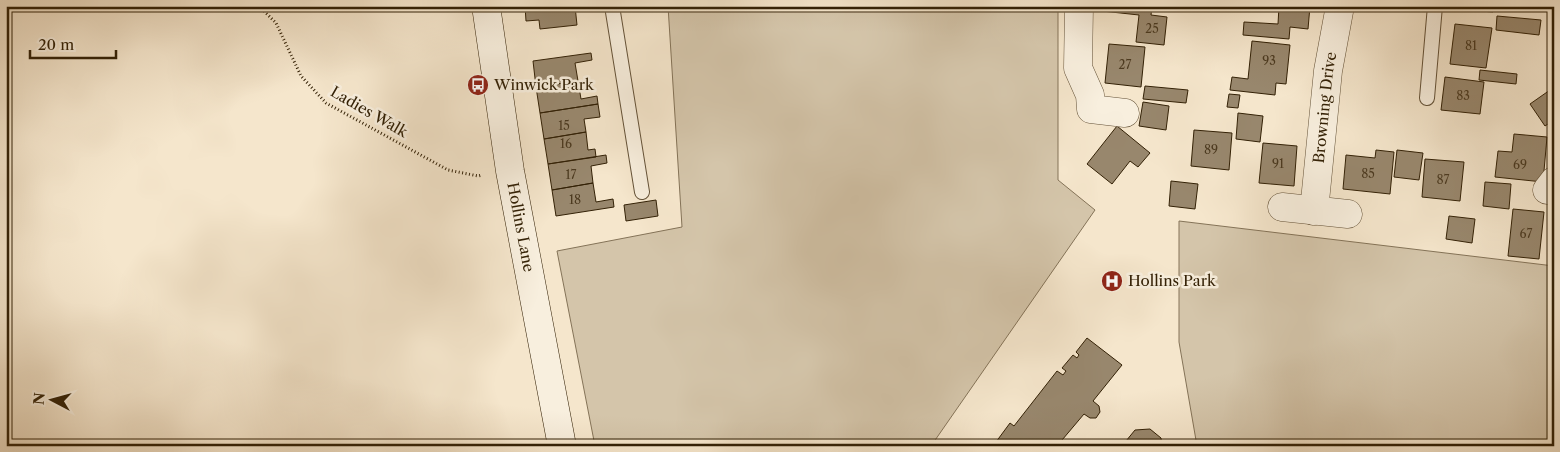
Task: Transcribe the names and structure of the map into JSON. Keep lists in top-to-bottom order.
{
  "streets": {
    "street": ["Browning Drive", "Hollins Lane"],
    "path": ["Ladies Walk"]
  },
  "crossings": [
    ["Ladies Walk", "Hollins Lane"]
  ],
  "places": {
    "bus stop": ["Winwick Park"],
    "hospital": ["Hollins Park"]
  },
  "house_numbers": [
    "25",
    "81",
    "93",
    "27",
    "83",
    "15",
    "16",
    "89",
    "91",
    "69",
    "85",
    "17",
    "87",
    "18",
    "67"
  ],
  "scale_bar": "20 m",
  "north": "left"
}
